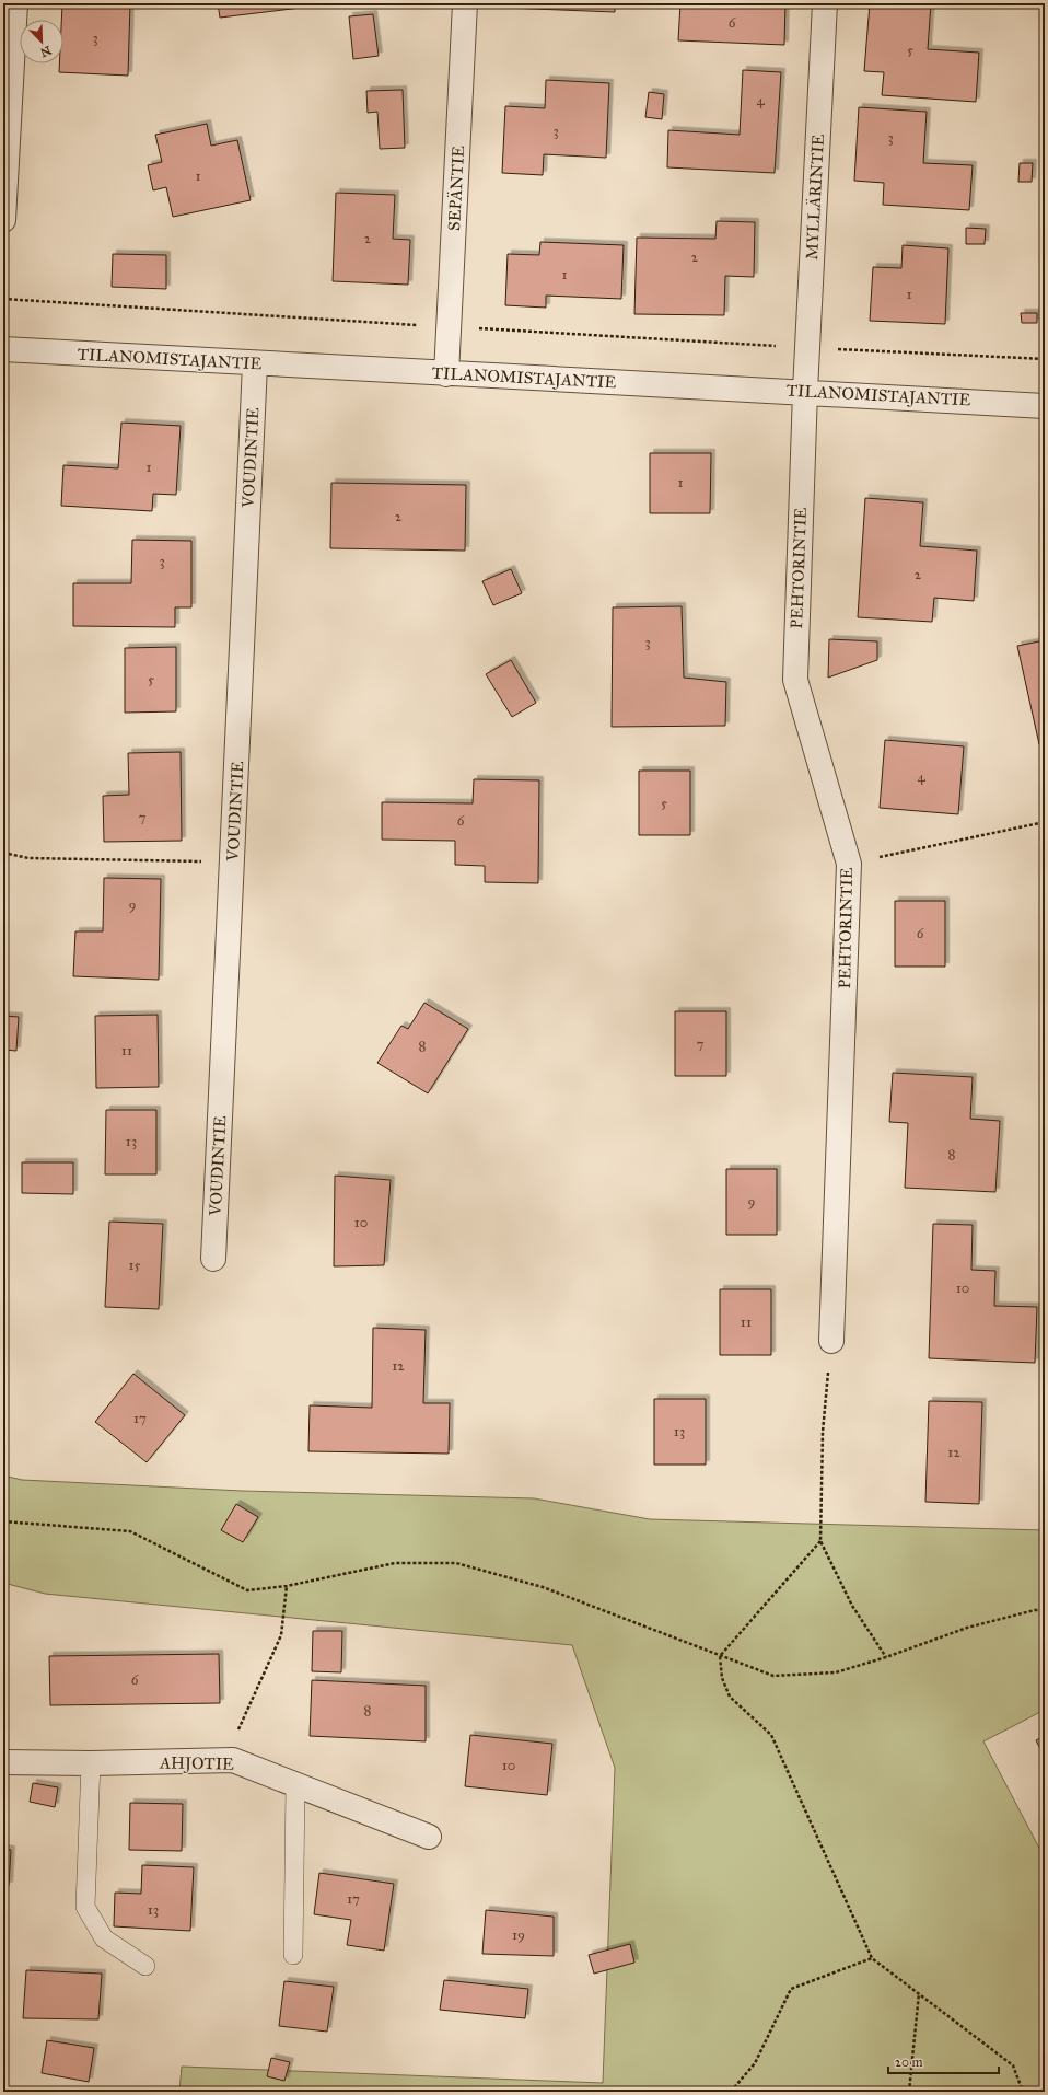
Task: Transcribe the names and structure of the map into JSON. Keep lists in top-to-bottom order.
{
  "streets": {
    "street": [
      "SEPÄNTIE",
      "MYLLÄRINTIE",
      "TILANOMISTAJANTIE",
      "VOUDINTIE",
      "PEHTORINTIE",
      "AHJOTIE"
    ]
  },
  "crossings": [
    ["SEPÄNTIE", "TILANOMISTAJANTIE"],
    ["MYLLÄRINTIE", "TILANOMISTAJANTIE"],
    ["MYLLÄRINTIE", "PEHTORINTIE"],
    ["TILANOMISTAJANTIE", "VOUDINTIE"],
    ["TILANOMISTAJANTIE", "PEHTORINTIE"]
  ],
  "house_numbers": [
    "6",
    "3",
    "5",
    "4",
    "3",
    "3",
    "1",
    "2",
    "2",
    "1",
    "1",
    "1",
    "1",
    "2",
    "3",
    "2",
    "3",
    "5",
    "4",
    "5",
    "7",
    "6",
    "9",
    "6",
    "7",
    "8",
    "11",
    "13",
    "8",
    "9",
    "10",
    "15",
    "10",
    "11",
    "12",
    "17",
    "13",
    "12",
    "6",
    "8",
    "10",
    "17",
    "13",
    "19"
  ],
  "scale_bar": "20 m",
  "north": "bottom right"
}
